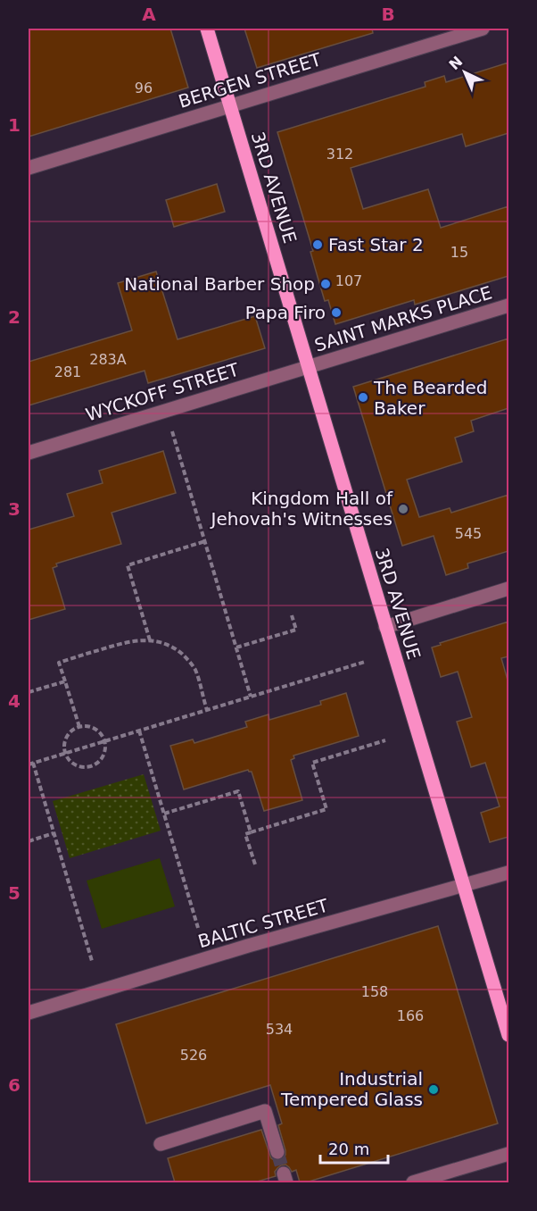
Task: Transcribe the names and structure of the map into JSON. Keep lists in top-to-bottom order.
{
  "streets": {
    "main road": ["3RD AVENUE"],
    "street": [
      "BERGEN STREET",
      "SAINT MARKS PLACE",
      "WYCKOFF STREET",
      "BALTIC STREET"
    ]
  },
  "crossings": [
    ["BERGEN STREET", "3RD AVENUE"],
    ["3RD AVENUE", "SAINT MARKS PLACE"],
    ["3RD AVENUE", "WYCKOFF STREET"],
    ["3RD AVENUE", "BALTIC STREET"],
    ["SAINT MARKS PLACE", "WYCKOFF STREET"]
  ],
  "places": [
    "Fast Star 2",
    "National Barber Shop",
    "Papa Firo",
    "The Bearded Baker",
    "Kingdom Hall of Jehovah's Witnesses",
    "Industrial Tempered Glass"
  ],
  "house_numbers": [
    "96",
    "312",
    "15",
    "107",
    "283A",
    "281",
    "545",
    "158",
    "166",
    "534",
    "526"
  ],
  "scale_bar": "20 m",
  "north": "top left",
  "grid": {
    "columns": ["A", "B"],
    "rows": [
      "1",
      "2",
      "3",
      "4",
      "5",
      "6"
    ]
  }
}
